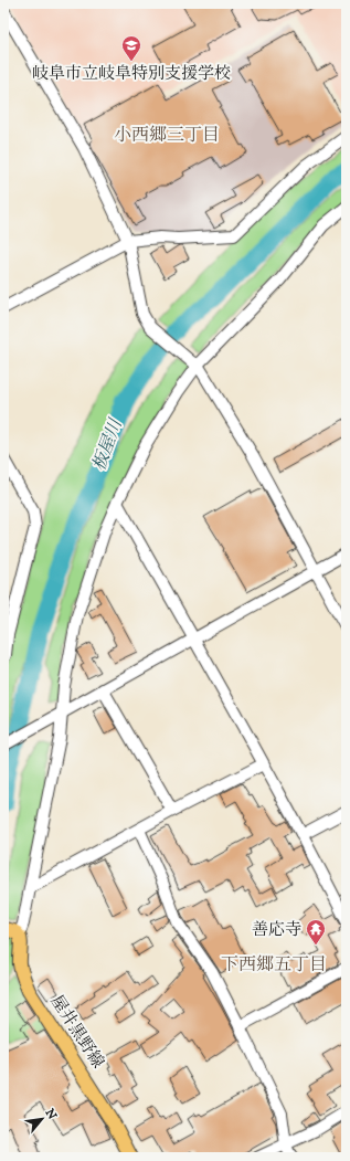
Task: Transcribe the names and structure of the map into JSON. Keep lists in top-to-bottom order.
{
  "streets": {
    "main road": ["屋井黒野線"]
  },
  "districts": ["小西郷三丁目", "下西郷五丁目"],
  "water": ["板屋川"],
  "places": {
    "school or university": ["岐阜市立岐阜特別支援学校"],
    "temple": ["善応寺"]
  },
  "north": "top right"
}
